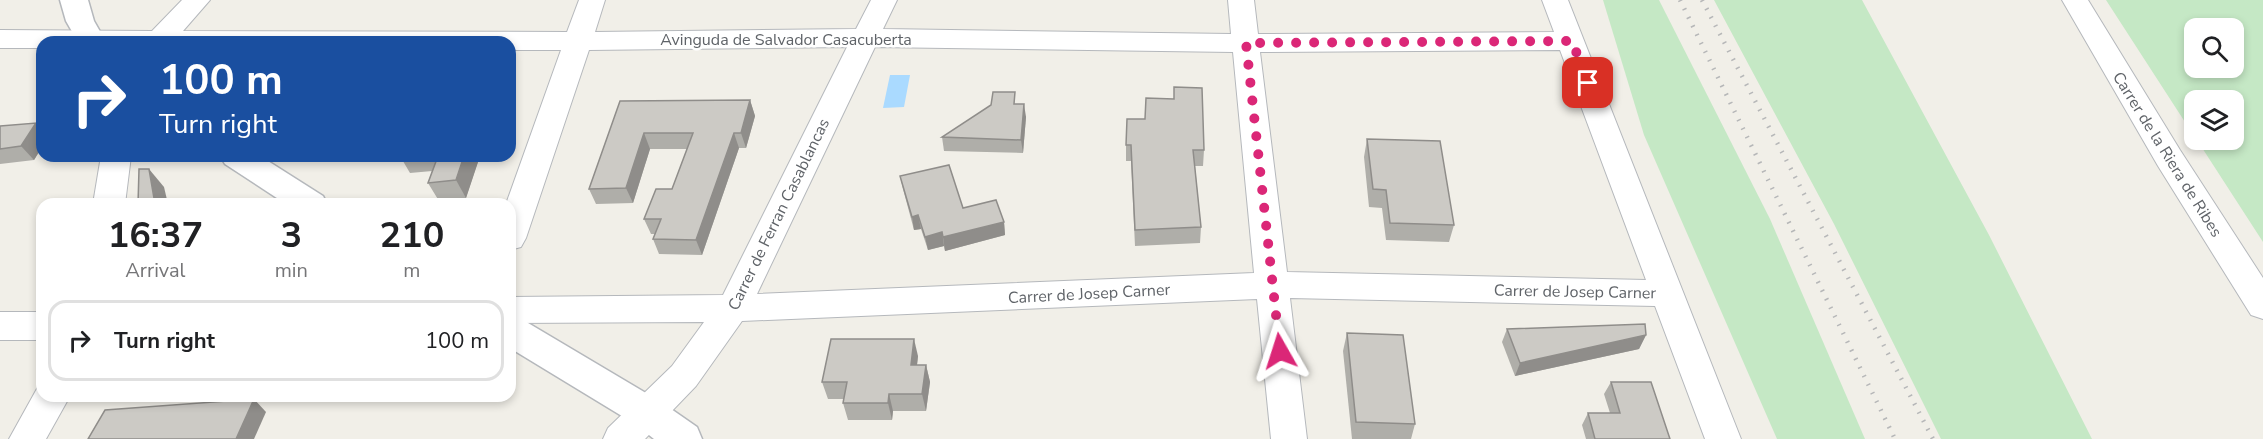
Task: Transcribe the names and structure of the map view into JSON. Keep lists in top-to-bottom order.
{
  "streets": {
    "street": [
      "Avinguda de Salvador Casacuberta",
      "Carrer de la Riera de Ribes",
      "Carrer de Ferran Casablancas",
      "Carrer de Josep Carner"
    ]
  },
  "crossings": [
    ["Avinguda de Salvador Casacuberta", "Carrer de Ferran Casablancas"],
    ["Carrer de Ferran Casablancas", "Carrer de Josep Carner"]
  ],
  "page": {
    "turn": ["100 m", "Turn right"],
    "eta": [
      "16:37",
      "Arrival",
      "3",
      "min",
      "210",
      "m"
    ],
    "list": [
      {
        "name": "Turn right",
        "value": "100 m"
      }
    ]
  }
}
